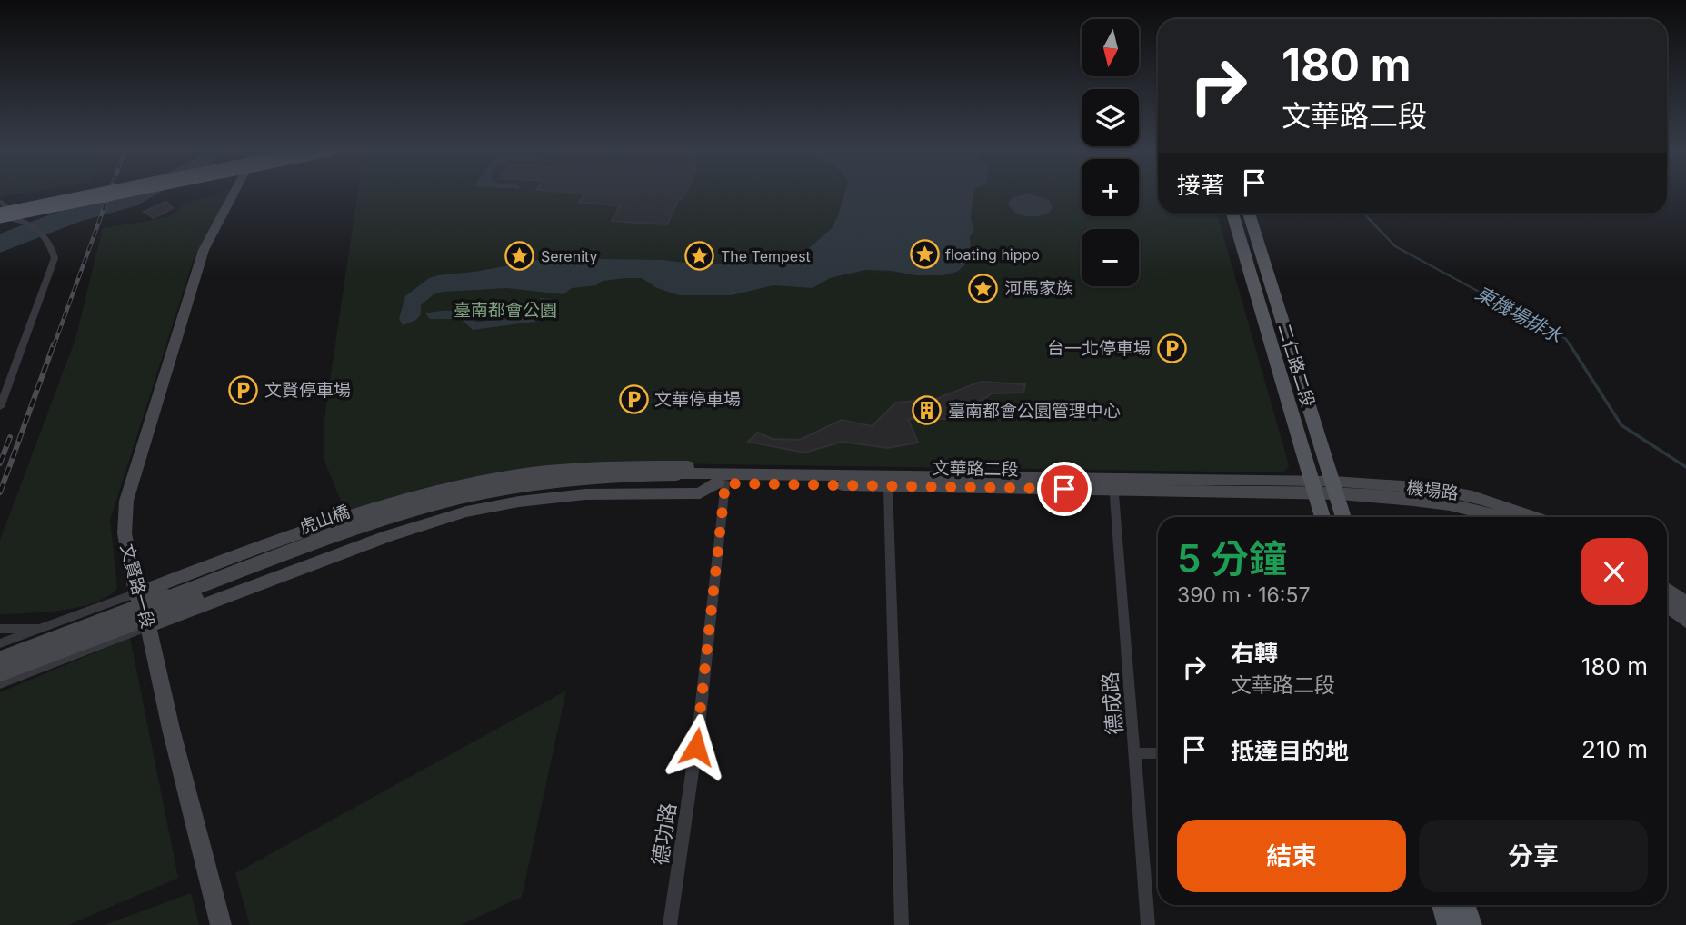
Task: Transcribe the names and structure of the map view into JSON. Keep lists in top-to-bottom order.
{
  "streets": {
    "main road": ["二仁路二段"],
    "street": [
      "文華路二段",
      "機場路",
      "虎山橋",
      "文賢路一段",
      "德成路",
      "德功路"
    ]
  },
  "crossings": [
    ["二仁路二段", "文華路二段"],
    ["二仁路二段", "機場路"],
    ["文華路二段", "機場路"],
    ["文華路二段", "虎山橋"],
    ["文華路二段", "德成路"],
    ["文華路二段", "德功路"]
  ],
  "water": ["東機場排水"],
  "parks": ["臺南都會公園"],
  "places": {
    "place": [
      "floating hippo",
      "Serenity",
      "The Tempest",
      "河馬家族"
    ],
    "parking": ["台一北停車場", "文賢停車場", "文華停車場"],
    "building": ["臺南都會公園管理中心"]
  },
  "north": "bottom",
  "page": {
    "map_buttons": ["+", "−"],
    "turn": ["180 m", "文華路二段"],
    "then": "接著",
    "heading": ["5 分鐘", "390 m · 16:57"],
    "list": [
      {
        "name": "右轉",
        "note": "文華路二段",
        "value": "180 m"
      },
      {
        "name": "抵達目的地",
        "value": "210 m"
      }
    ],
    "buttons": ["結束", "分享"]
  }
}
